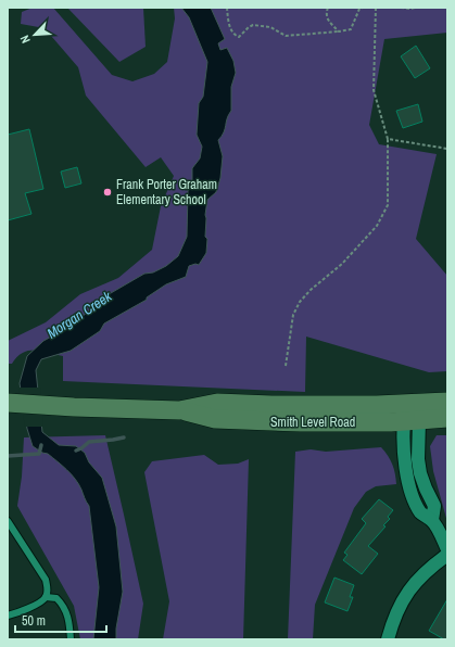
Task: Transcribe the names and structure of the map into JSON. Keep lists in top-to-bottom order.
{
  "streets": {
    "main road": ["Smith Level Road"]
  },
  "water": ["Morgan Creek"],
  "places": ["Frank Porter Graham Elementary School"],
  "scale_bar": "50 m",
  "north": "bottom left"
}
